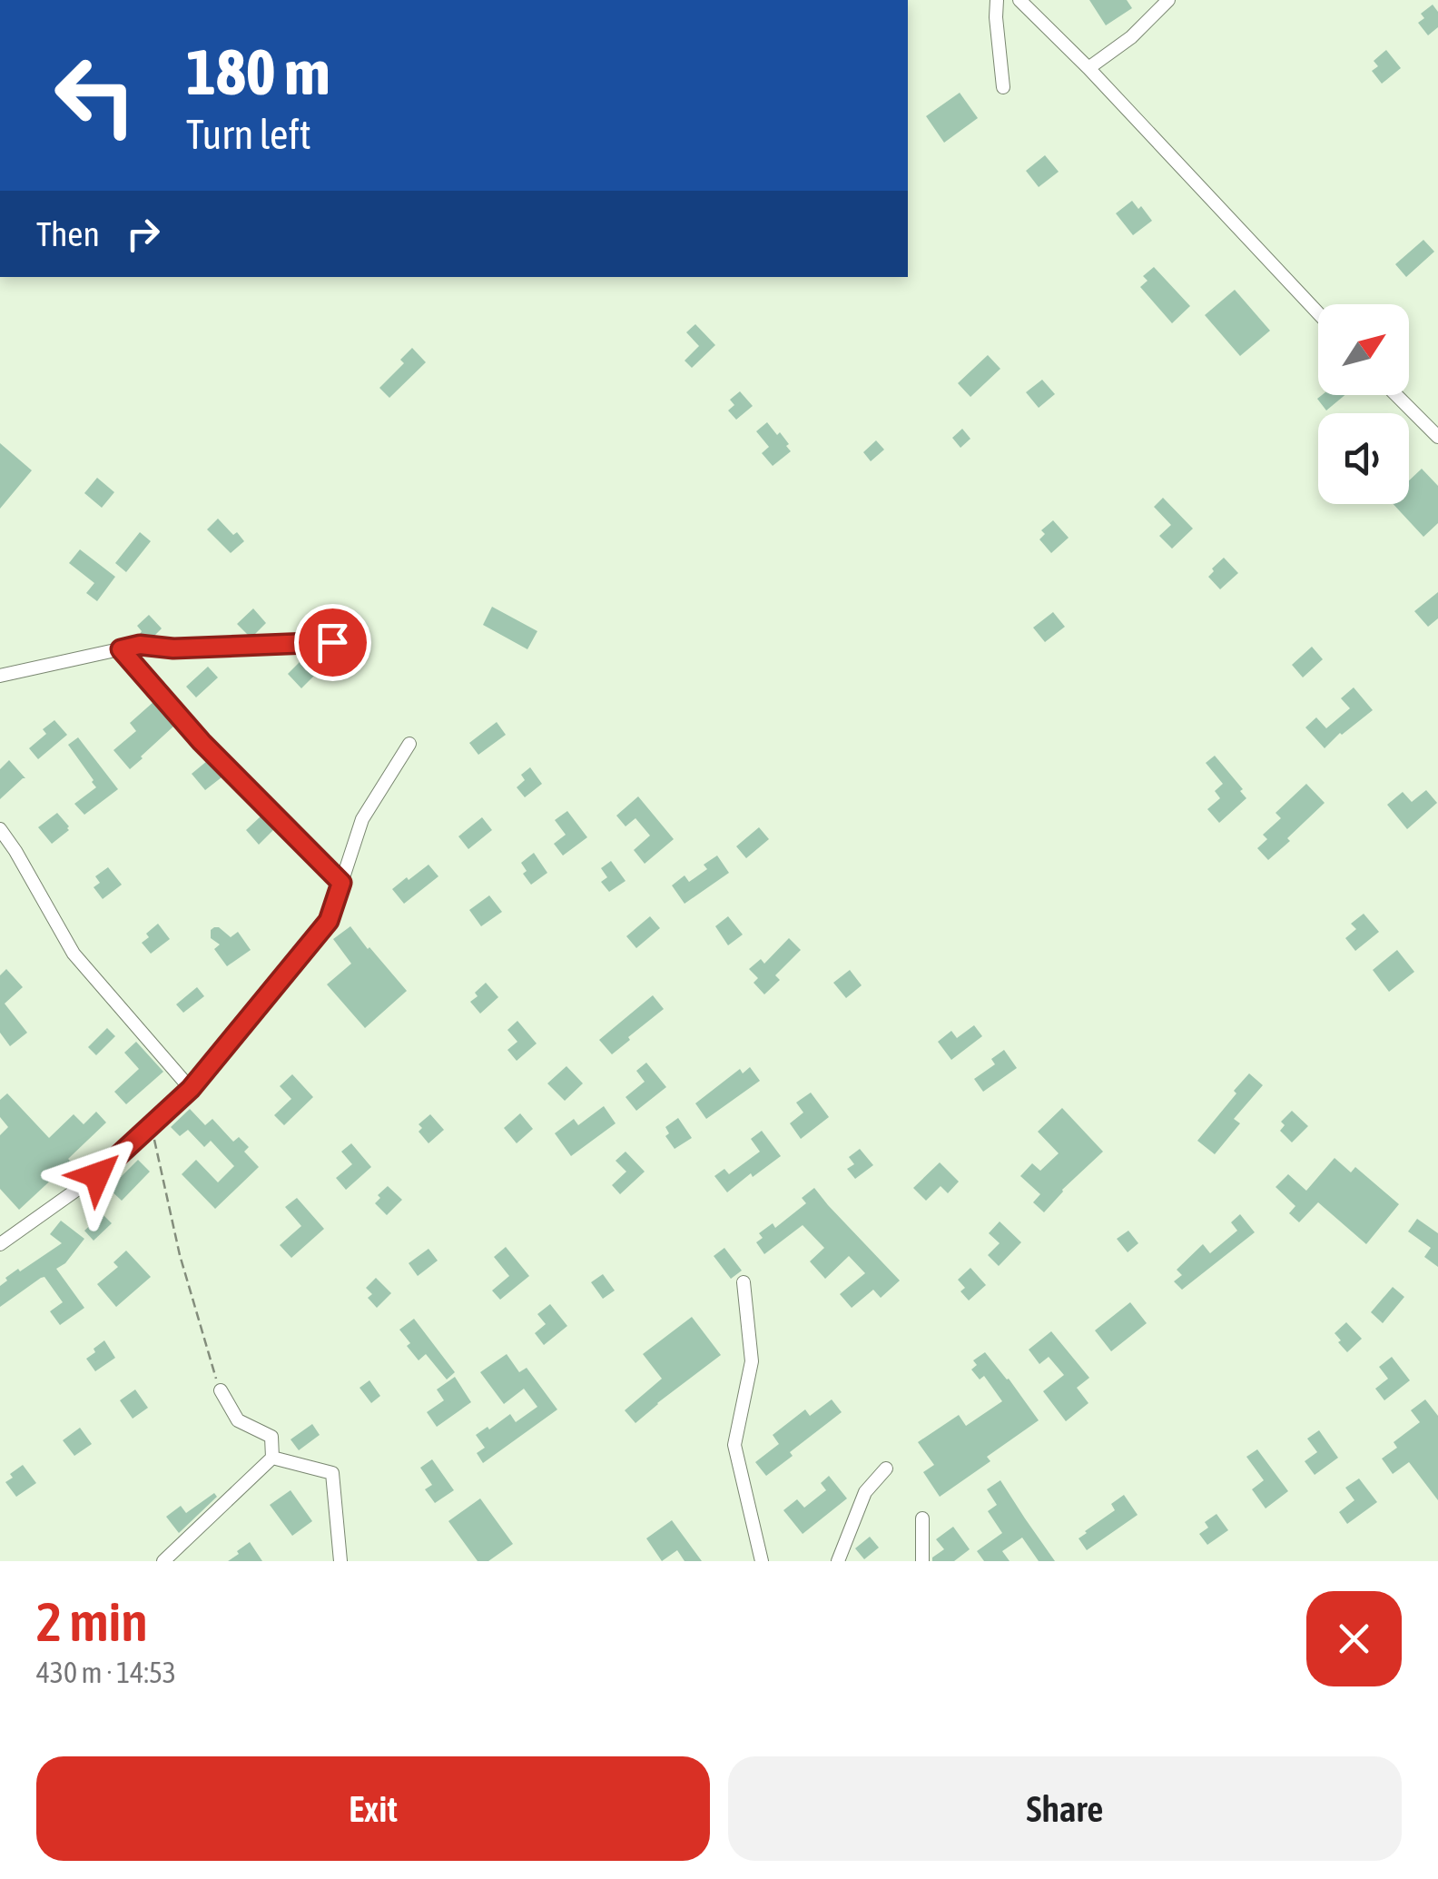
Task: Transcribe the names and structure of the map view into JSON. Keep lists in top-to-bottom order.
{
  "north": "top right",
  "page": {
    "turn": ["180 m", "Turn left"],
    "then": "Then",
    "heading": ["2 min", "430 m · 14:53"],
    "buttons": ["Exit", "Share"]
  }
}
